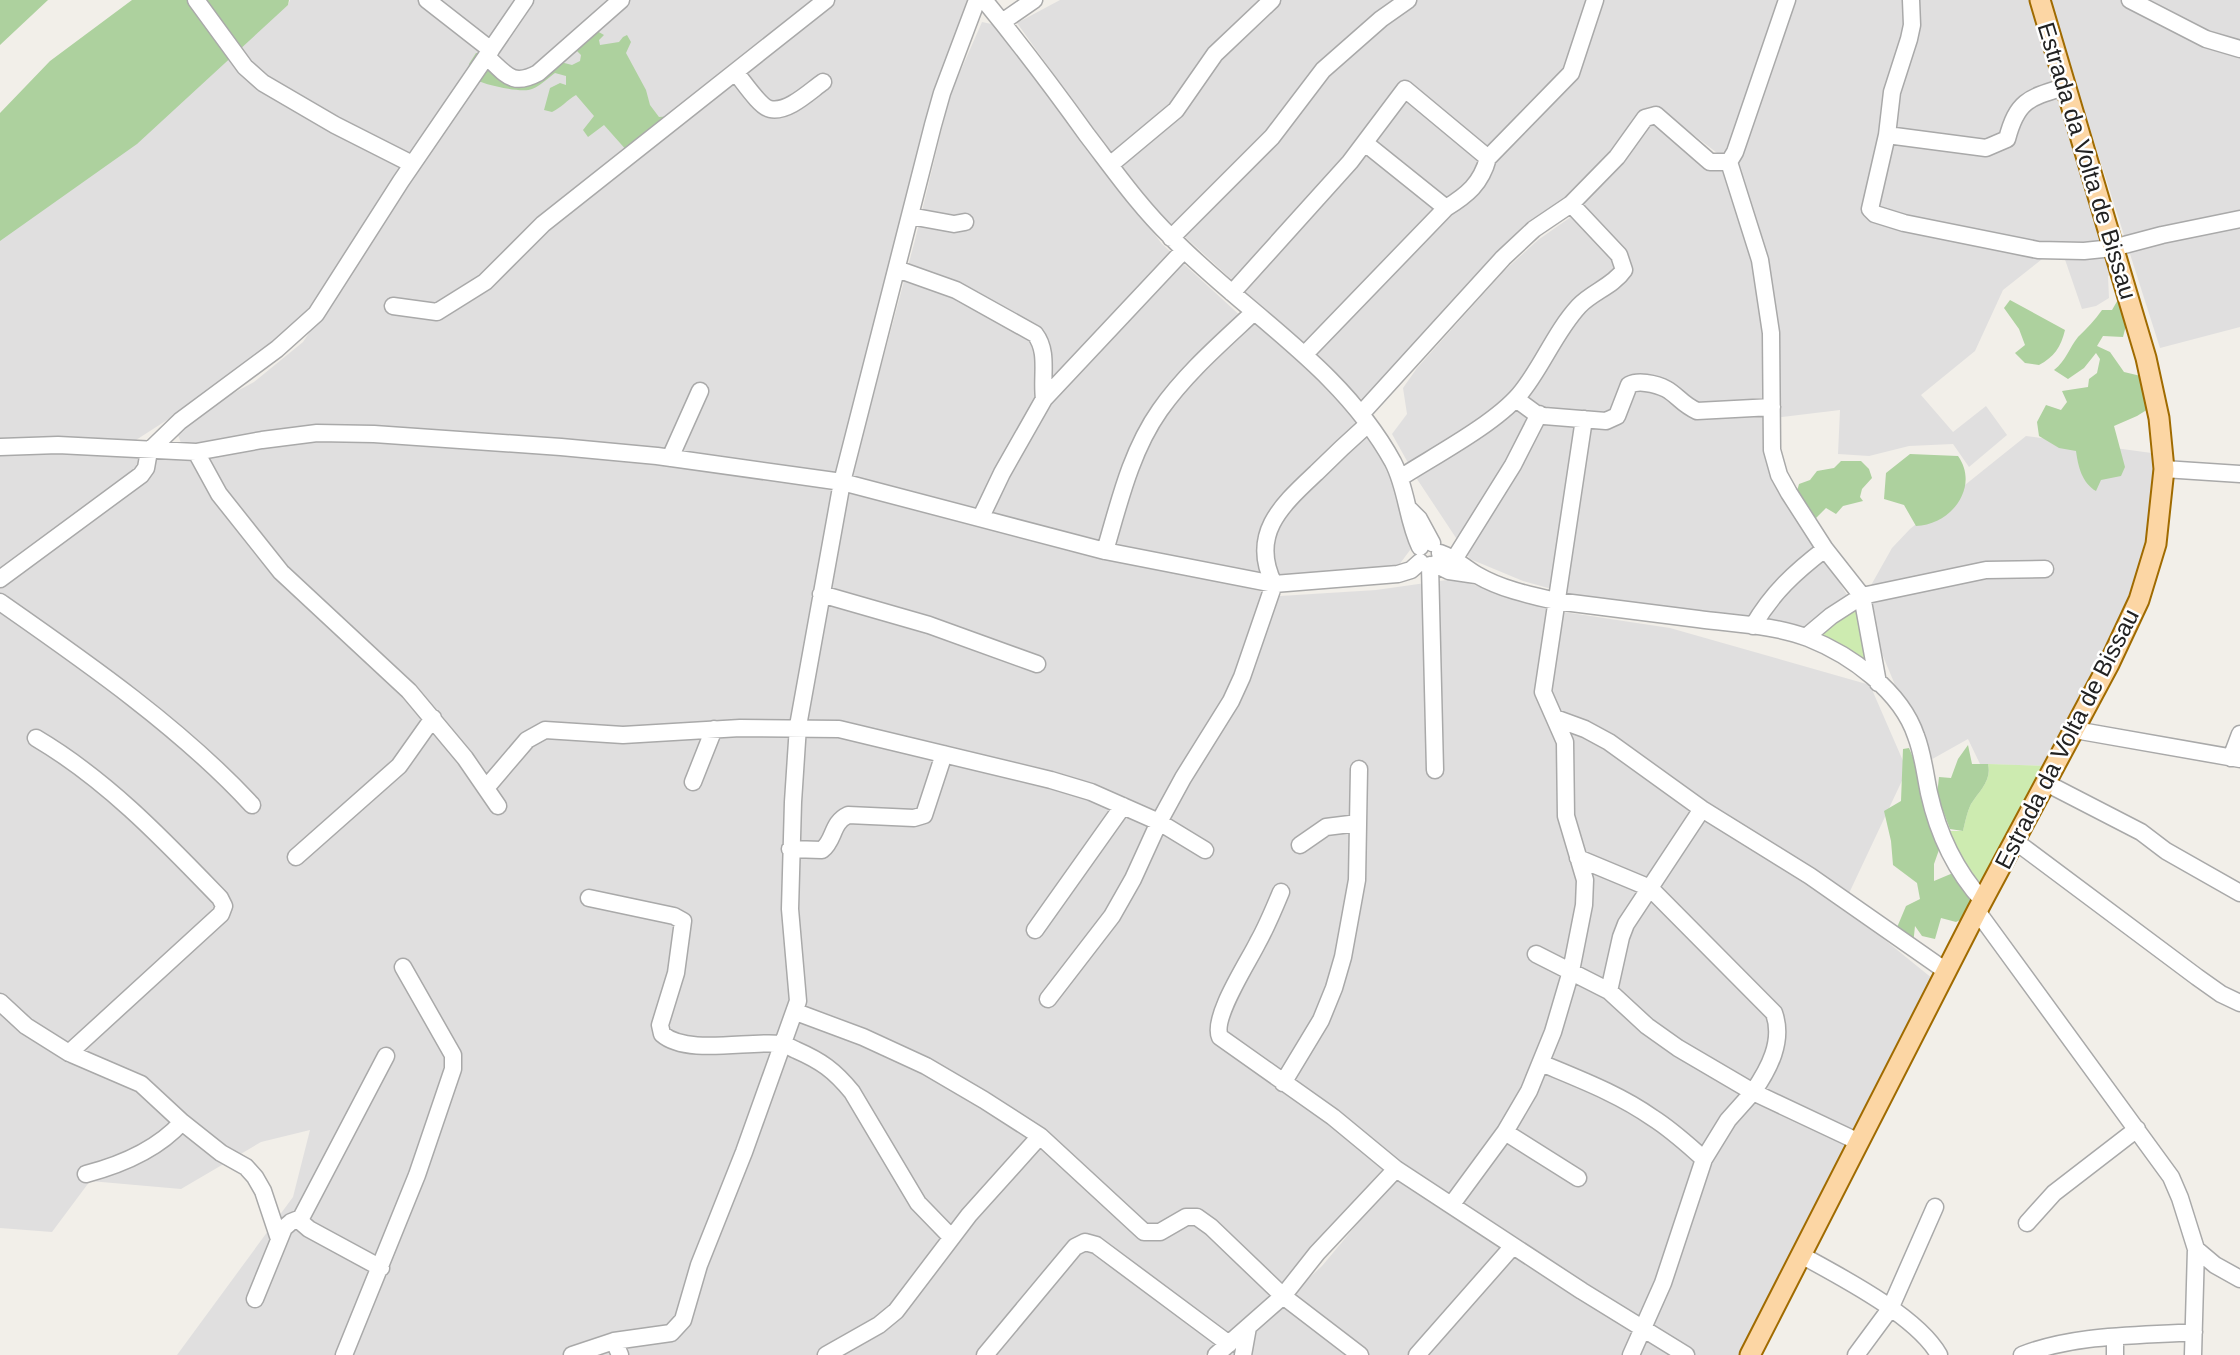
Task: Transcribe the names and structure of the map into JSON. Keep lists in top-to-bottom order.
{
  "streets": {
    "main road": ["Estrada da Volta de Bissau"]
  }
}
